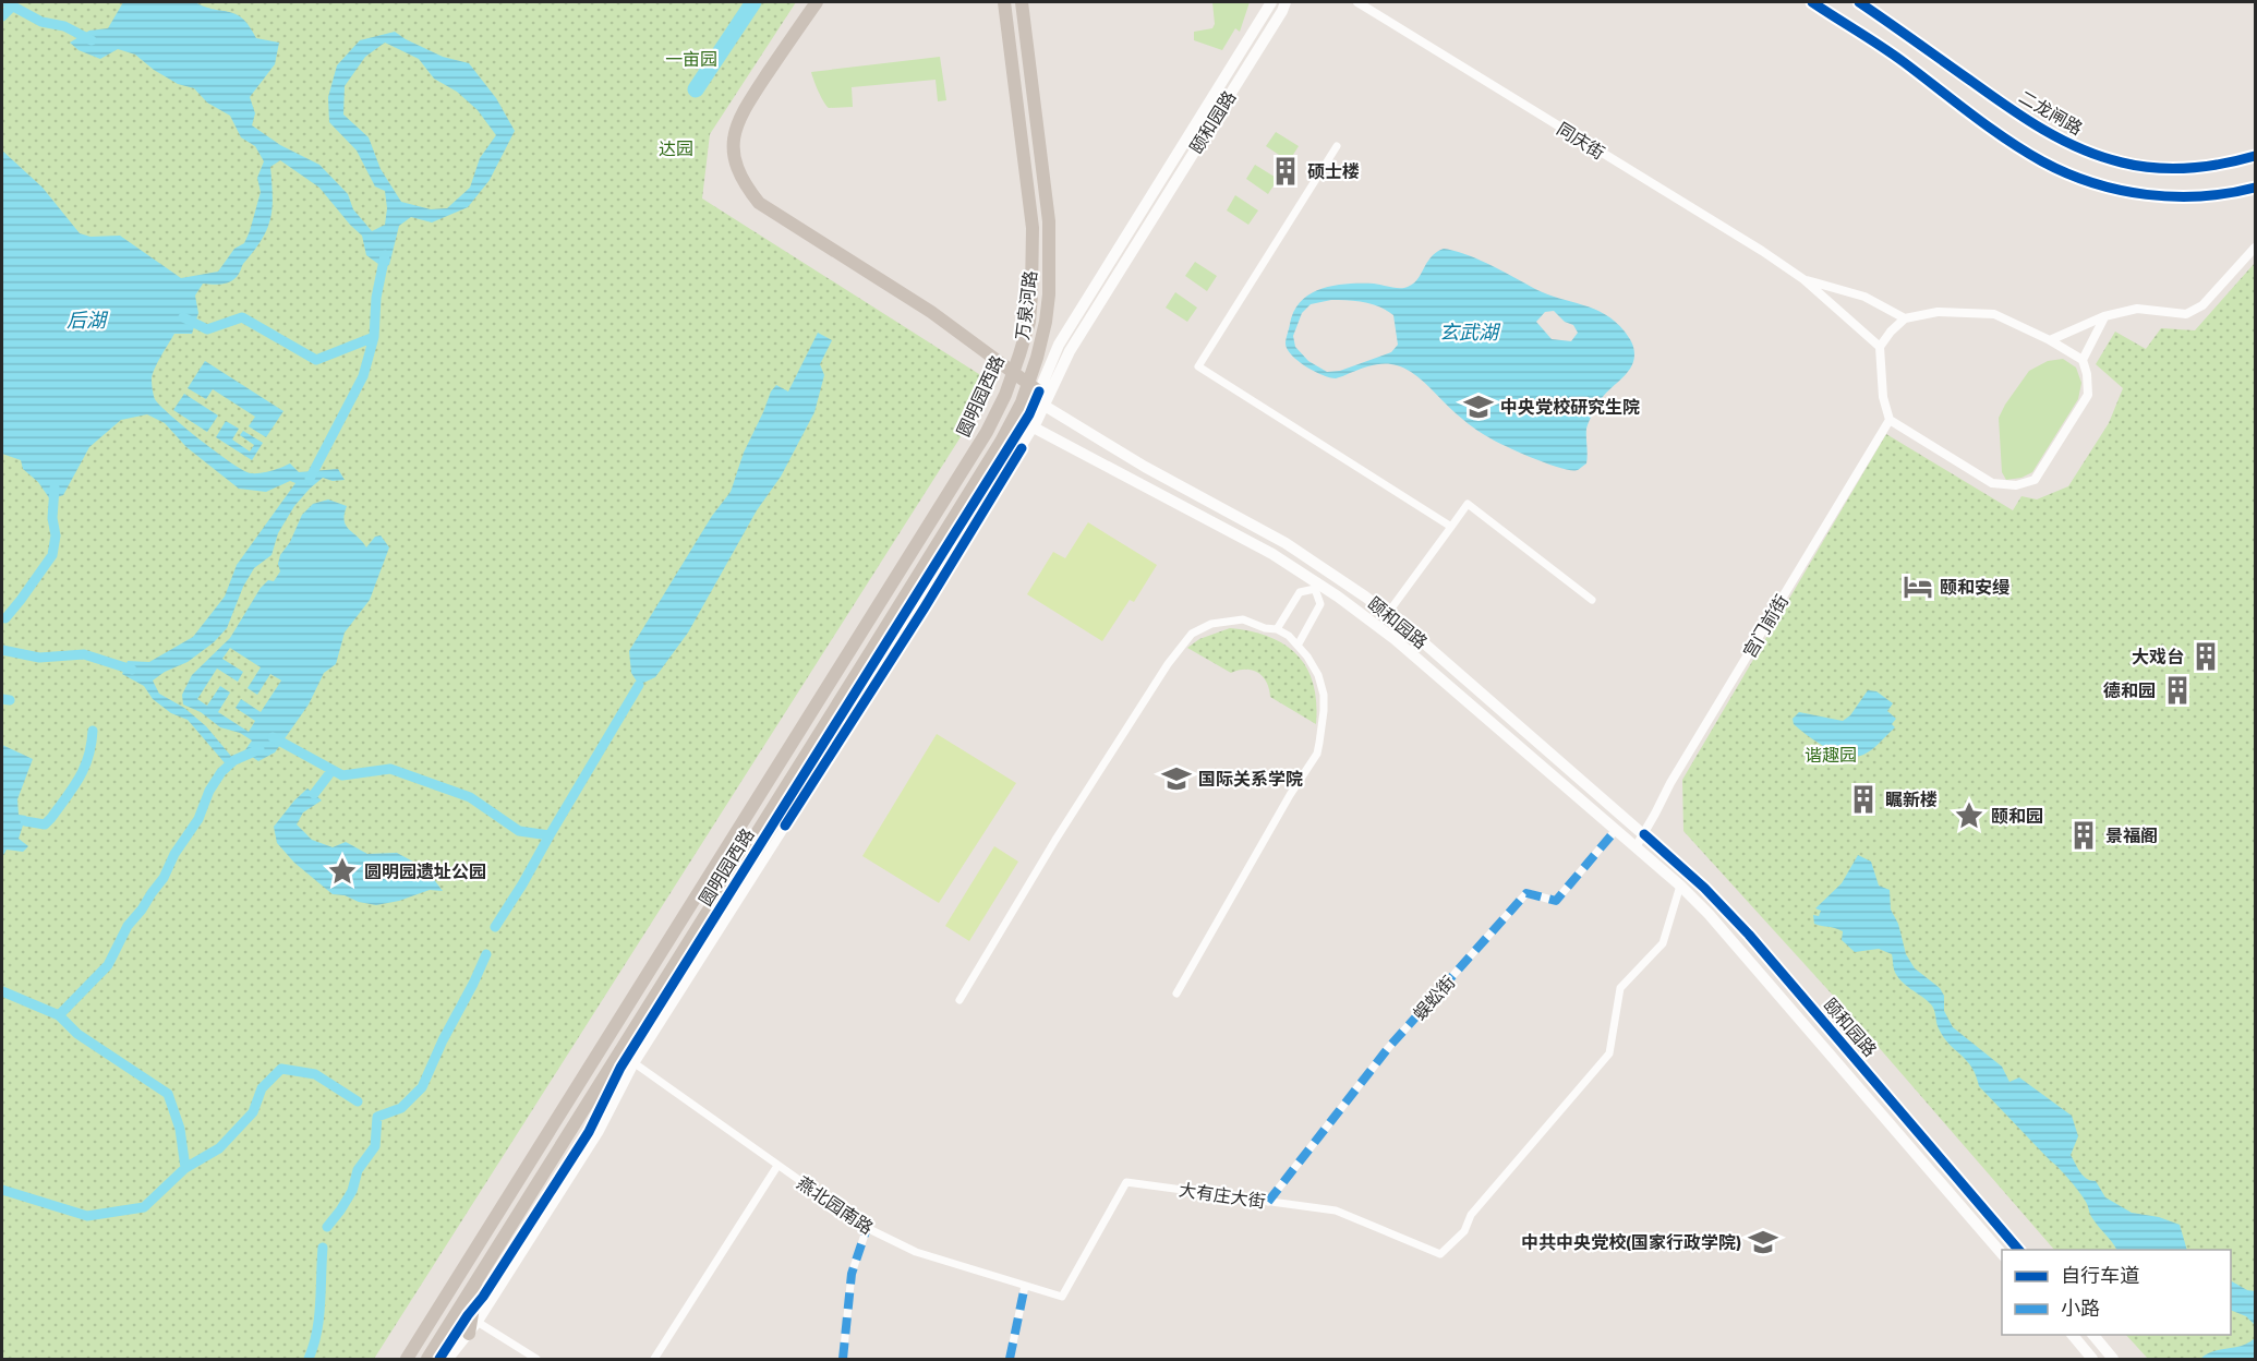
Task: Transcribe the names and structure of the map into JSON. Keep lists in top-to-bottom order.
{
  "streets": {
    "highway": ["万泉河路", "圆明园西路"],
    "main road": ["二龙闸路", "颐和园路"],
    "street": [
      "同庆街",
      "宫门前街",
      "蜈蚣街",
      "大有庄大街",
      "燕北园南路"
    ]
  },
  "crossings": [
    ["颐和园路", "圆明园西路"],
    ["颐和园路", "宫门前街"],
    ["颐和园路", "蜈蚣街"],
    ["颐和园路", "大有庄大街"],
    ["万泉河路", "圆明园西路"],
    ["圆明园西路", "燕北园南路"],
    ["蜈蚣街", "大有庄大街"],
    ["大有庄大街", "燕北园南路"]
  ],
  "water": ["后湖", "玄武湖"],
  "parks": ["一亩园", "达园", "谐趣园"],
  "places": {
    "building": [
      "硕士楼",
      "大戏台",
      "德和园",
      "瞩新楼",
      "景福阁"
    ],
    "school or university": ["中央党校研究生院", "国际关系学院", "中共中央党校(国家行政学院)"],
    "hotel": ["颐和安缦"],
    "place": ["颐和园", "圆明园遗址公园"]
  },
  "legend": ["自行车道", "小路"]
}
